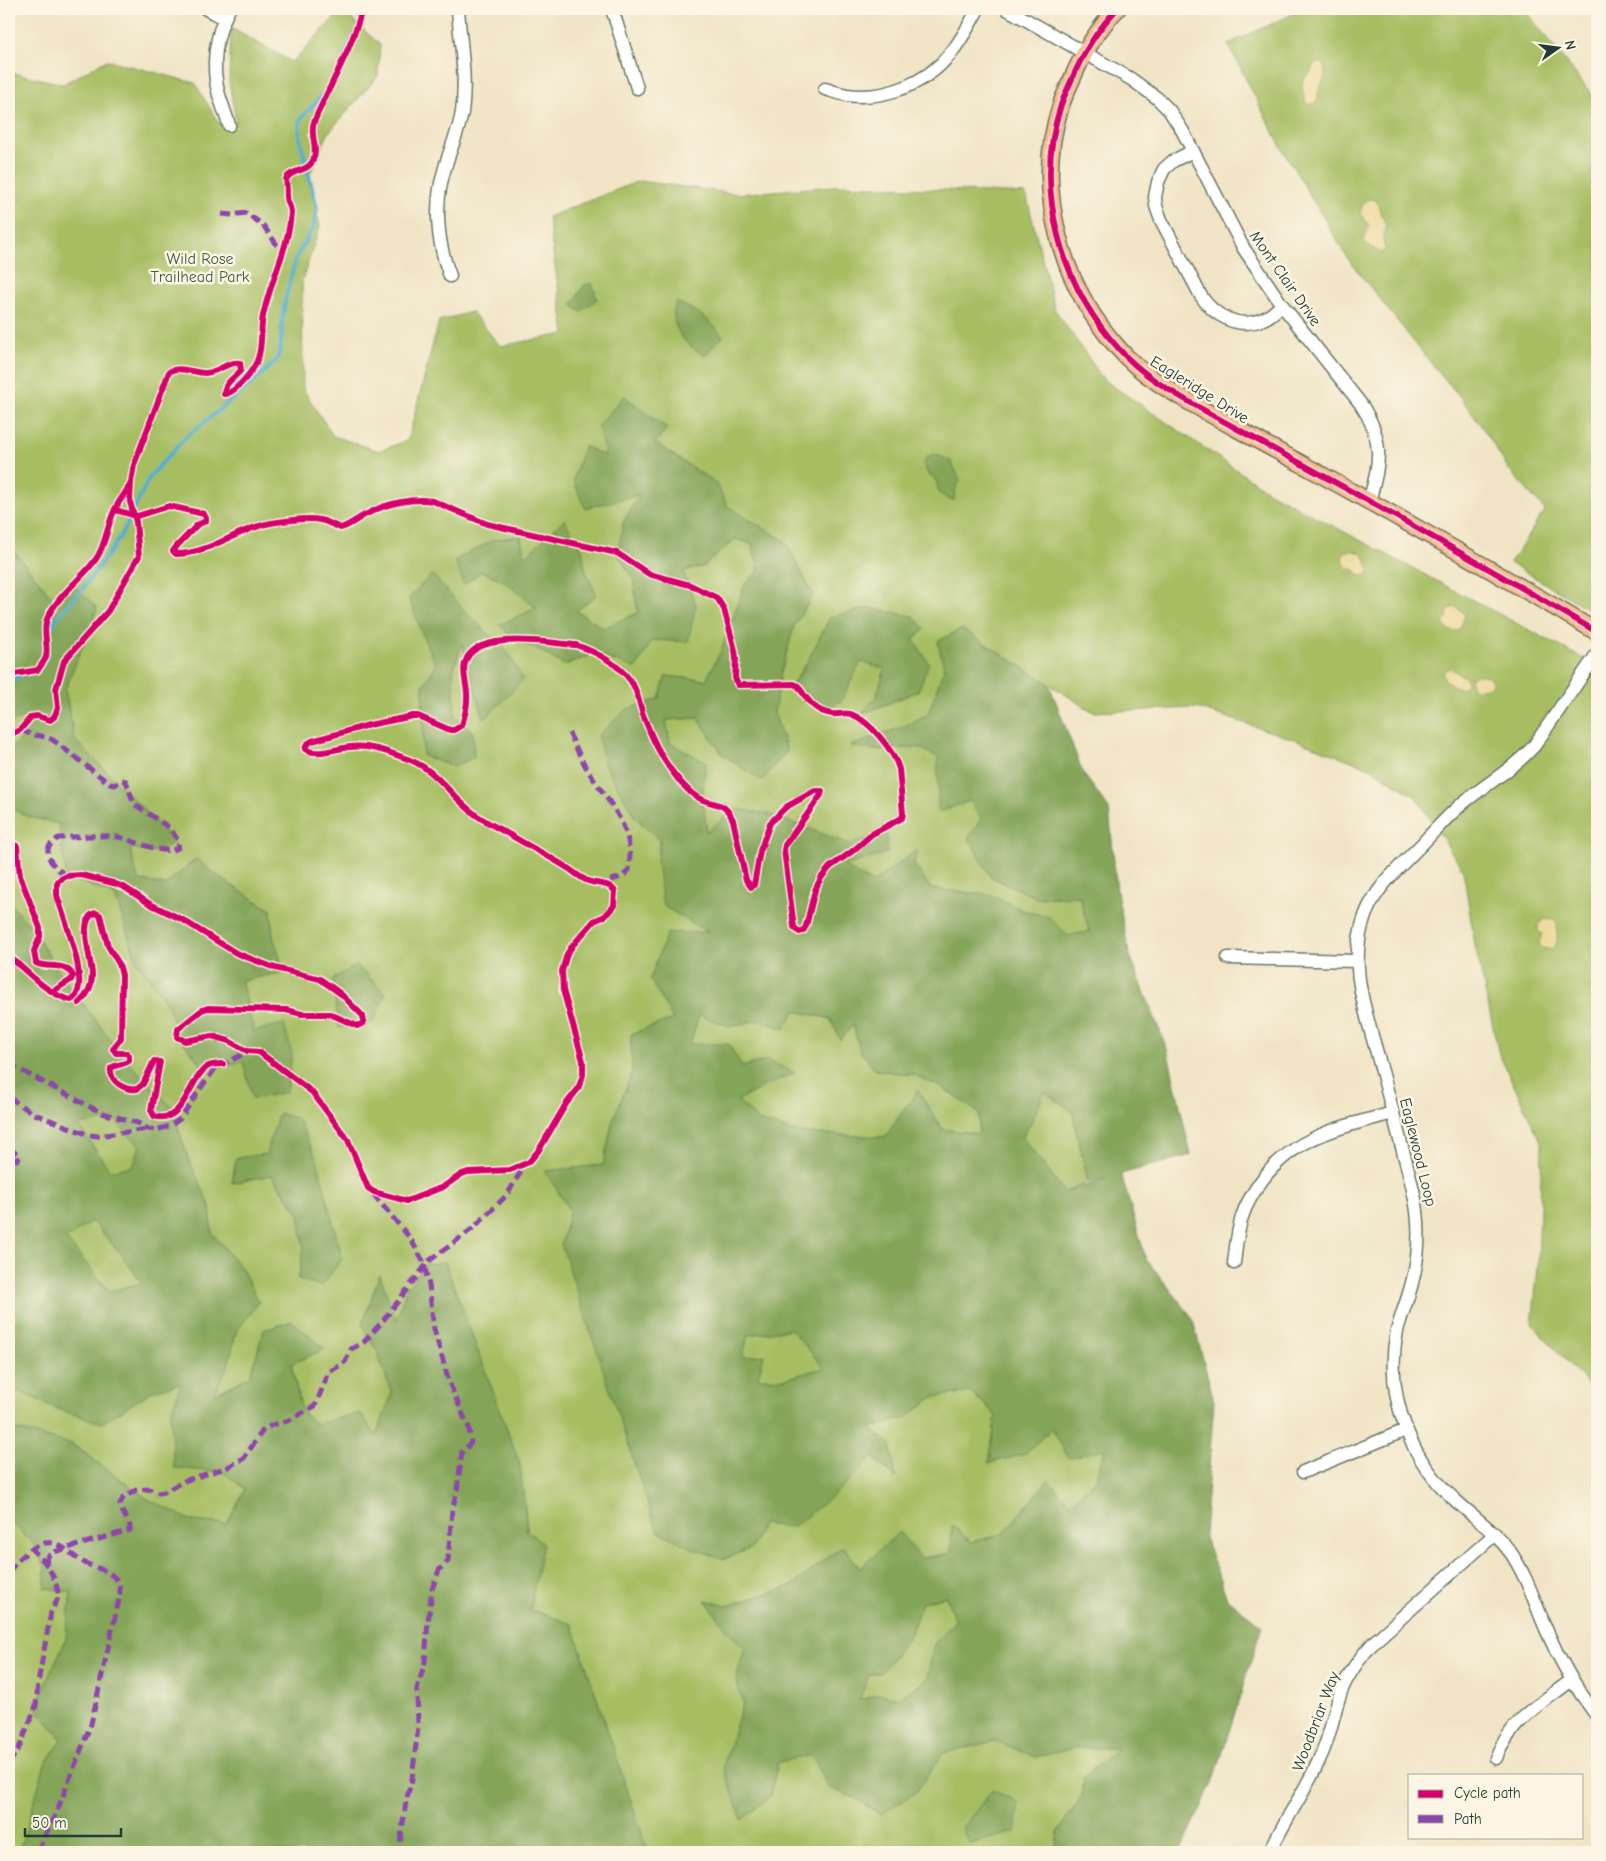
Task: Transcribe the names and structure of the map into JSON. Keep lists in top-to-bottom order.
{
  "streets": {
    "main road": ["Eagleridge Drive"],
    "street": ["Mont Clair Drive", "Eaglewood Loop", "Woodbriar Way"]
  },
  "crossings": [
    ["Mont Clair Drive", "Eagleridge Drive"],
    ["Eaglewood Loop", "Woodbriar Way"]
  ],
  "parks": ["Wild Rose Trailhead Park"],
  "legend": ["Cycle path", "Path"],
  "scale_bar": "50 m",
  "north": "right"
}
